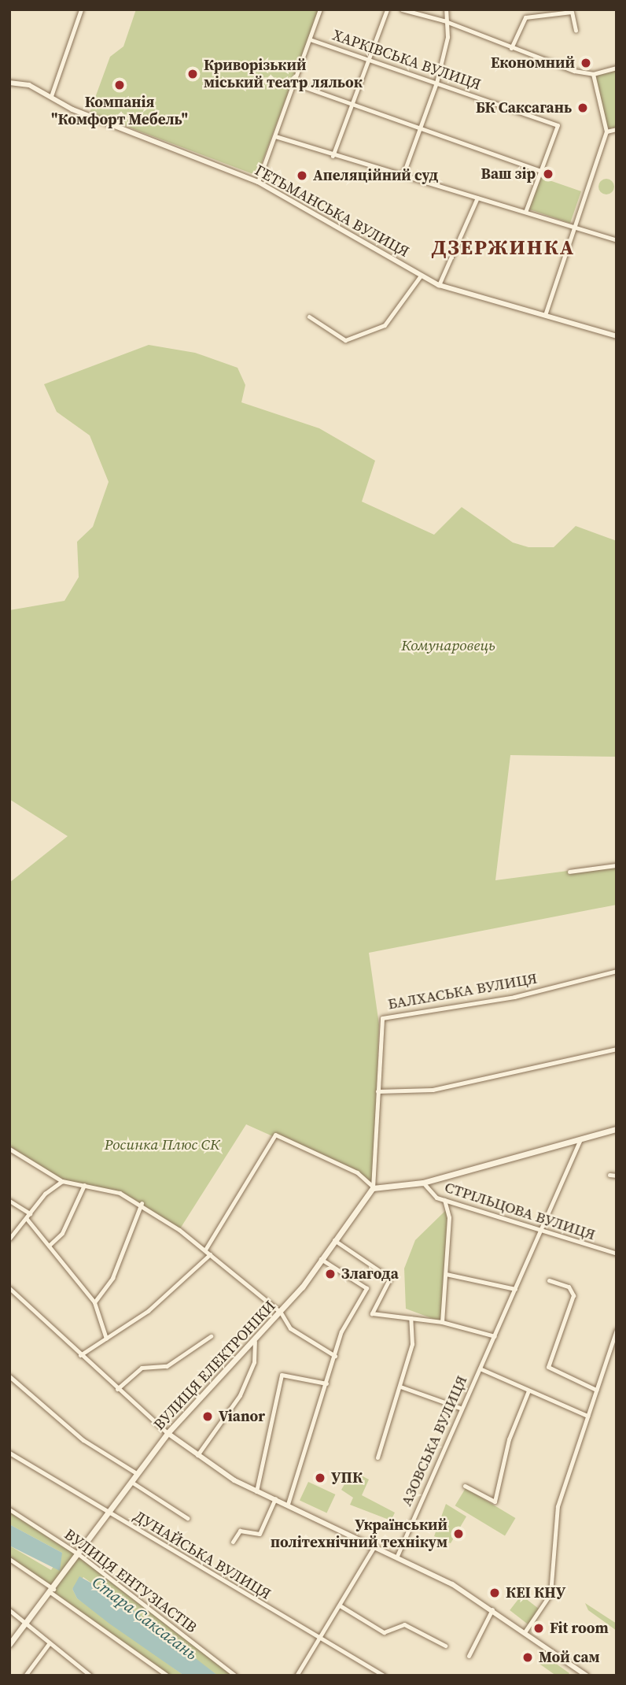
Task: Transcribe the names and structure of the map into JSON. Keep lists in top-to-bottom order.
{
  "streets": {
    "main road": ["ВУЛИЦЯ ЕЛЕКТРОНІКИ"],
    "street": [
      "ХАРКІВСЬКА ВУЛИЦЯ",
      "ГЕТЬМАНСЬКА ВУЛИЦЯ",
      "БАЛХАСЬКА ВУЛИЦЯ",
      "СТРІЛЬЦОВА ВУЛИЦЯ",
      "АЗОВСЬКА ВУЛИЦЯ",
      "ДУНАЙСЬКА ВУЛИЦЯ",
      "ВУЛИЦЯ ЕНТУЗІАСТІВ"
    ]
  },
  "crossings": [
    ["БАЛХАСЬКА ВУЛИЦЯ", "ВУЛИЦЯ ЕЛЕКТРОНІКИ"],
    ["СТРІЛЬЦОВА ВУЛИЦЯ", "АЗОВСЬКА ВУЛИЦЯ"],
    ["ВУЛИЦЯ ЕЛЕКТРОНІКИ", "ДУНАЙСЬКА ВУЛИЦЯ"],
    ["ВУЛИЦЯ ЕЛЕКТРОНІКИ", "ВУЛИЦЯ ЕНТУЗІАСТІВ"]
  ],
  "districts": ["ДЗЕРЖИНКА"],
  "water": ["Стара Саксагань"],
  "parks": ["Комунаровець", "Росинка Плюс СК"],
  "places": [
    "Економний",
    "Криворізький міський театр ляльок",
    "Компанія \"Комфорт Мебель\"",
    "БК Саксагань",
    "Ваш зір",
    "Апеляційний суд",
    "Злагода",
    "Vianor",
    "УПК",
    "Український політехнічний технікум",
    "КЕІ КНУ",
    "Fit room",
    "Мой сам"
  ]
}
